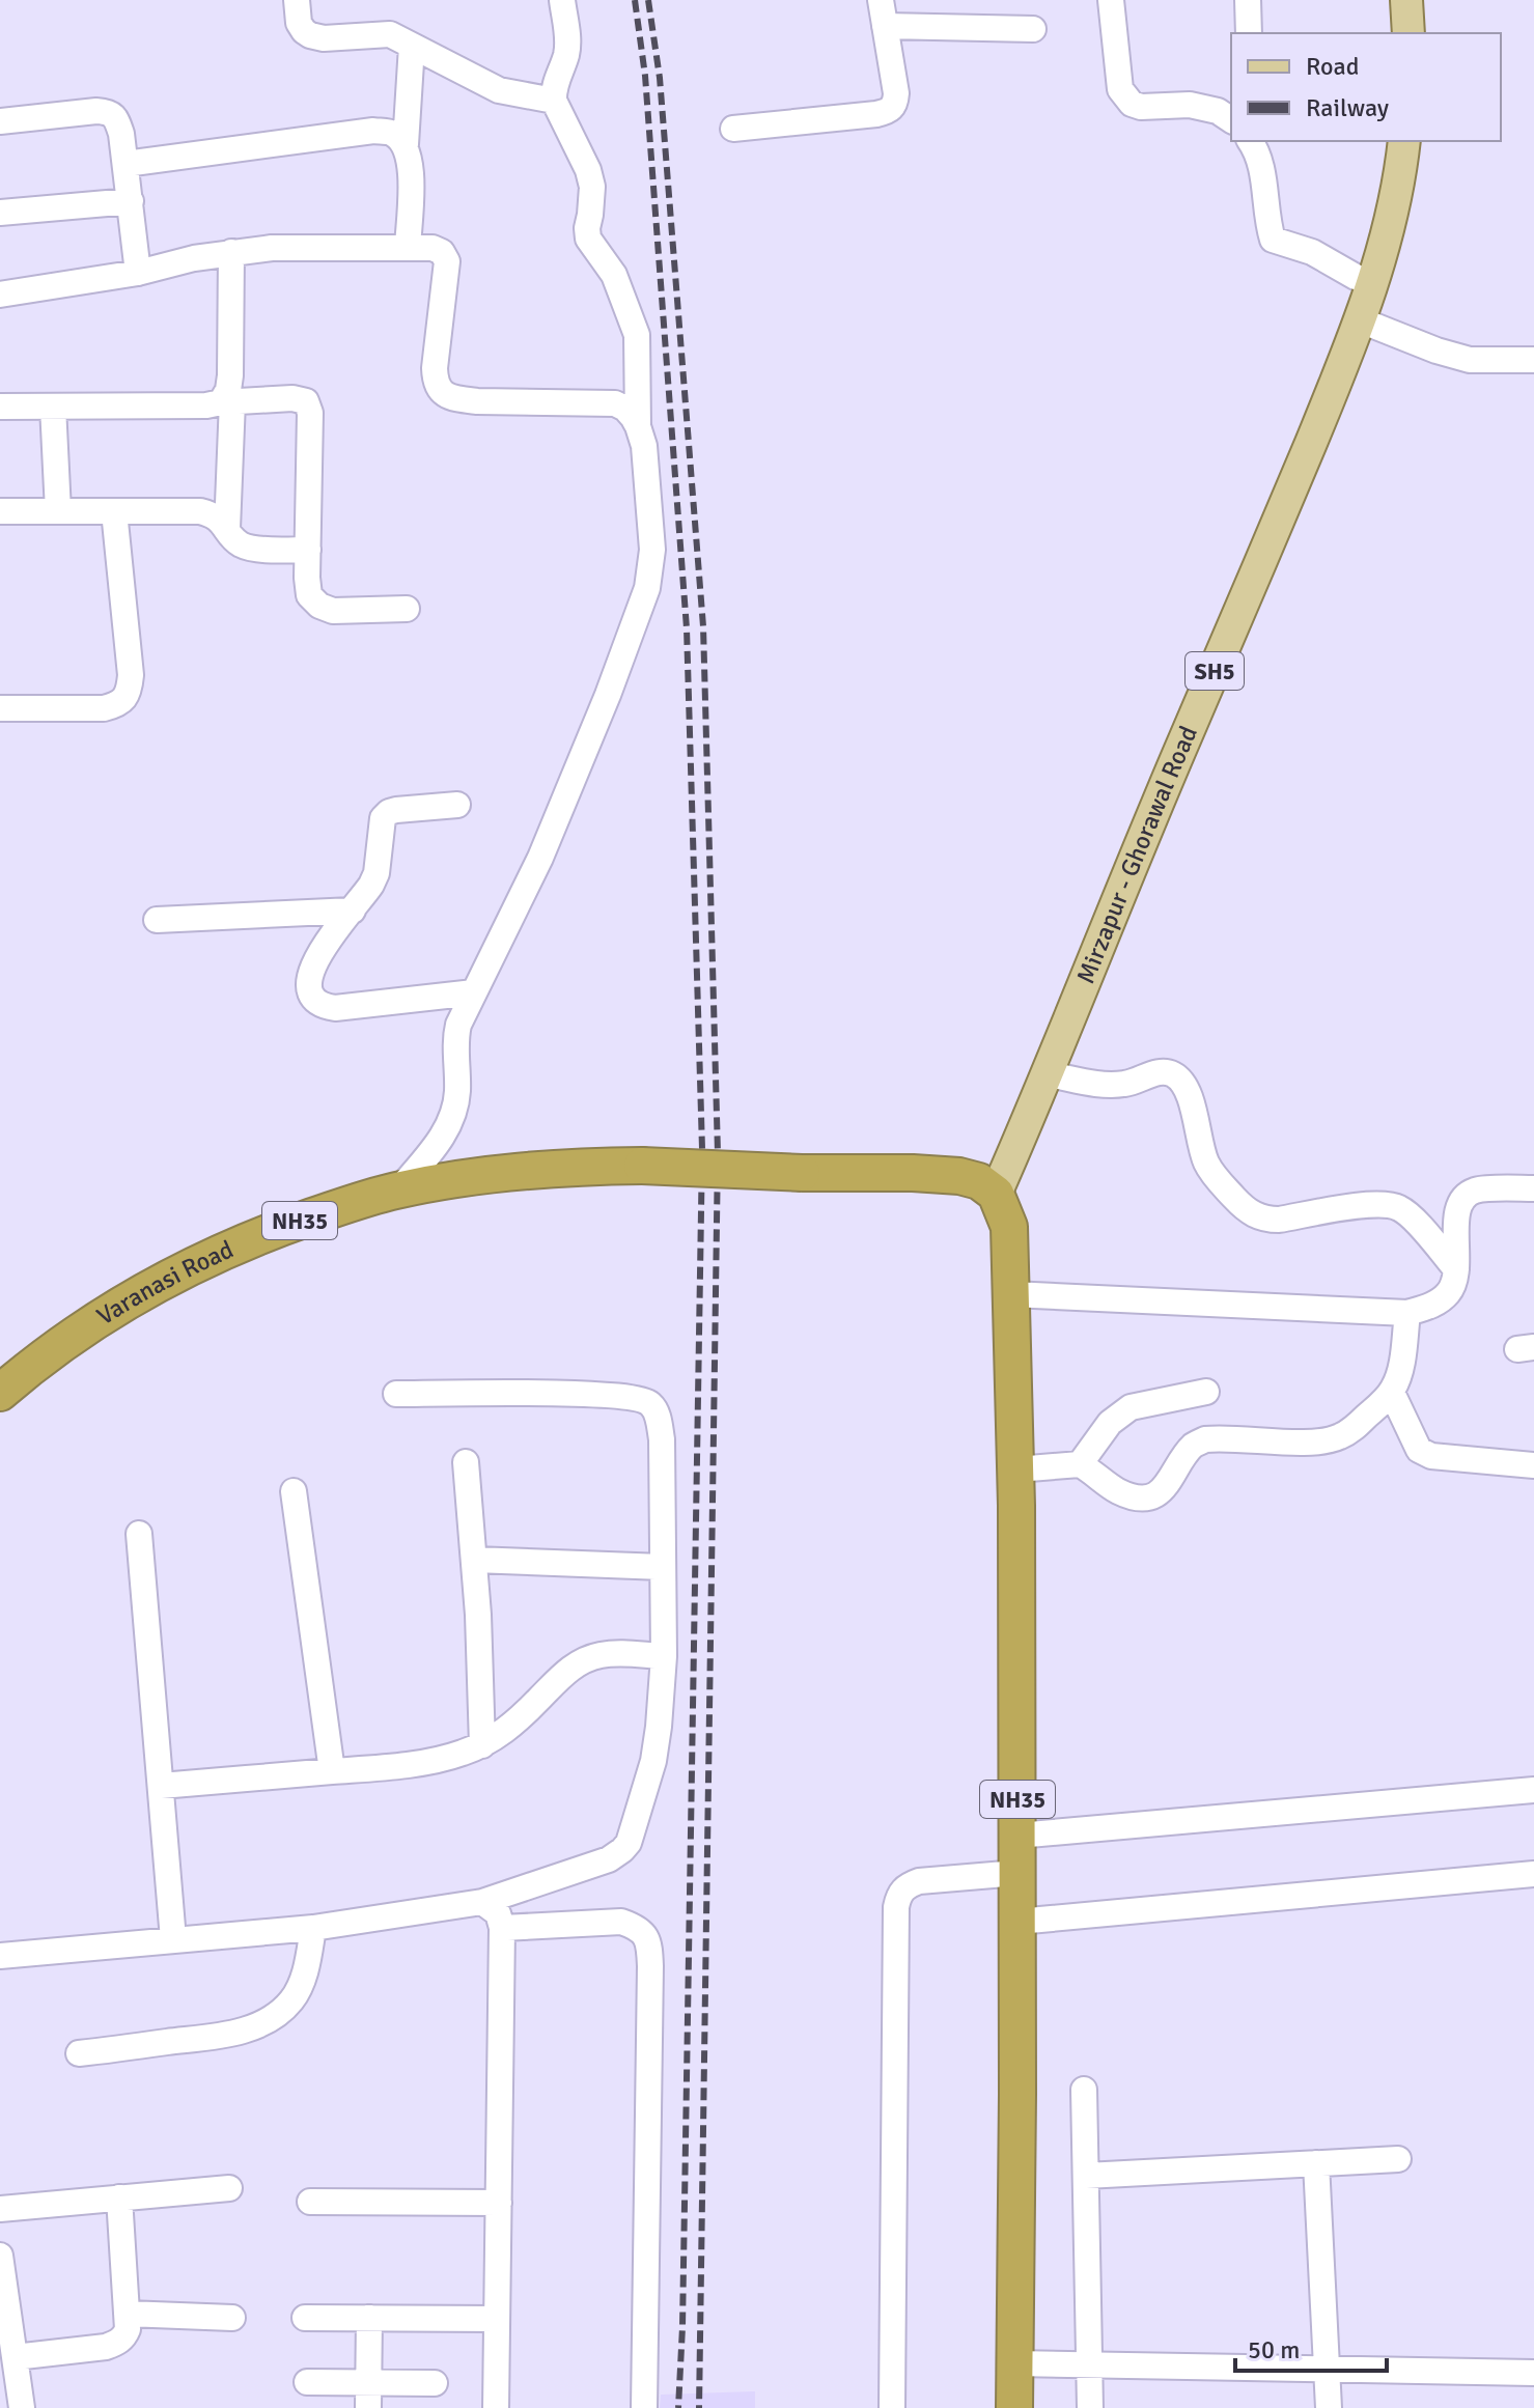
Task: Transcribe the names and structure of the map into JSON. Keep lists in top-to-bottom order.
{
  "streets": {
    "highway": ["NH35", "Varanasi Road"],
    "main road": ["SH5", "Mirzapur - Ghorawal Road"]
  },
  "crossings": [
    ["Mirzapur - Ghorawal Road", "NH35"],
    ["Mirzapur - Ghorawal Road", "Varanasi Road"],
    ["NH35", "Varanasi Road"]
  ],
  "legend": ["Road", "Railway"],
  "scale_bar": "50 m"
}
